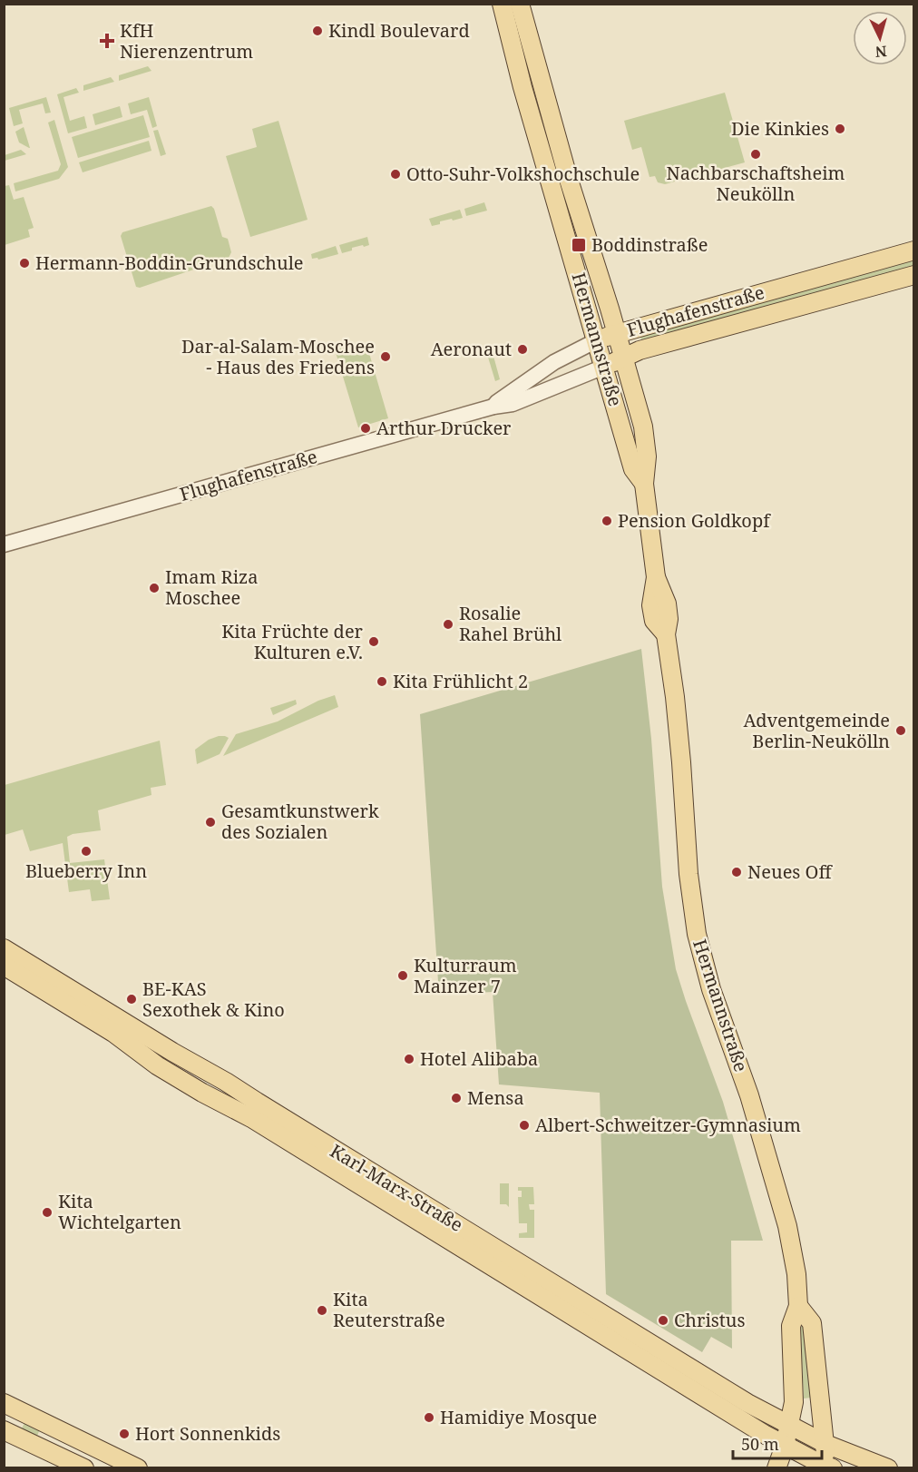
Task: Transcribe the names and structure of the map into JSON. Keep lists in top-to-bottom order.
{
  "streets": {
    "main road": ["Flughafenstraße", "Hermannstraße", "Karl-Marx-Straße"]
  },
  "crossings": [
    ["Flughafenstraße", "Hermannstraße"],
    ["Hermannstraße", "Karl-Marx-Straße"]
  ],
  "places": {
    "other": [
      "Kindl Boulevard",
      "Die Kinkies",
      "Nachbarschaftsheim Neukölln",
      "Otto-Suhr-Volkshochschule",
      "Hermann-Boddin-Grundschule",
      "Aeronaut",
      "Dar-al-Salam-Moschee - Haus des Friedens",
      "Arthur Drucker",
      "Pension Goldkopf",
      "Imam Riza Moschee",
      "Rosalie Rahel Brühl",
      "Kita Früchte der Kulturen e.V.",
      "Kita Frühlicht 2",
      "Adventgemeinde Berlin-Neukölln",
      "Gesamtkunstwerk des Sozialen",
      "Blueberry Inn",
      "Neues Off",
      "Kulturraum Mainzer 7",
      "BE-KAS Sexothek & Kino",
      "Hotel Alibaba",
      "Mensa",
      "Albert-Schweitzer-Gymnasium",
      "Kita Wichtelgarten",
      "Kita Reuterstraße",
      "Christus",
      "Hamidiye Mosque",
      "Hort Sonnenkids"
    ],
    "health": ["KfH Nierenzentrum"],
    "transit": ["Boddinstraße"]
  },
  "scale_bar": "50 m",
  "north": "bottom"
}
